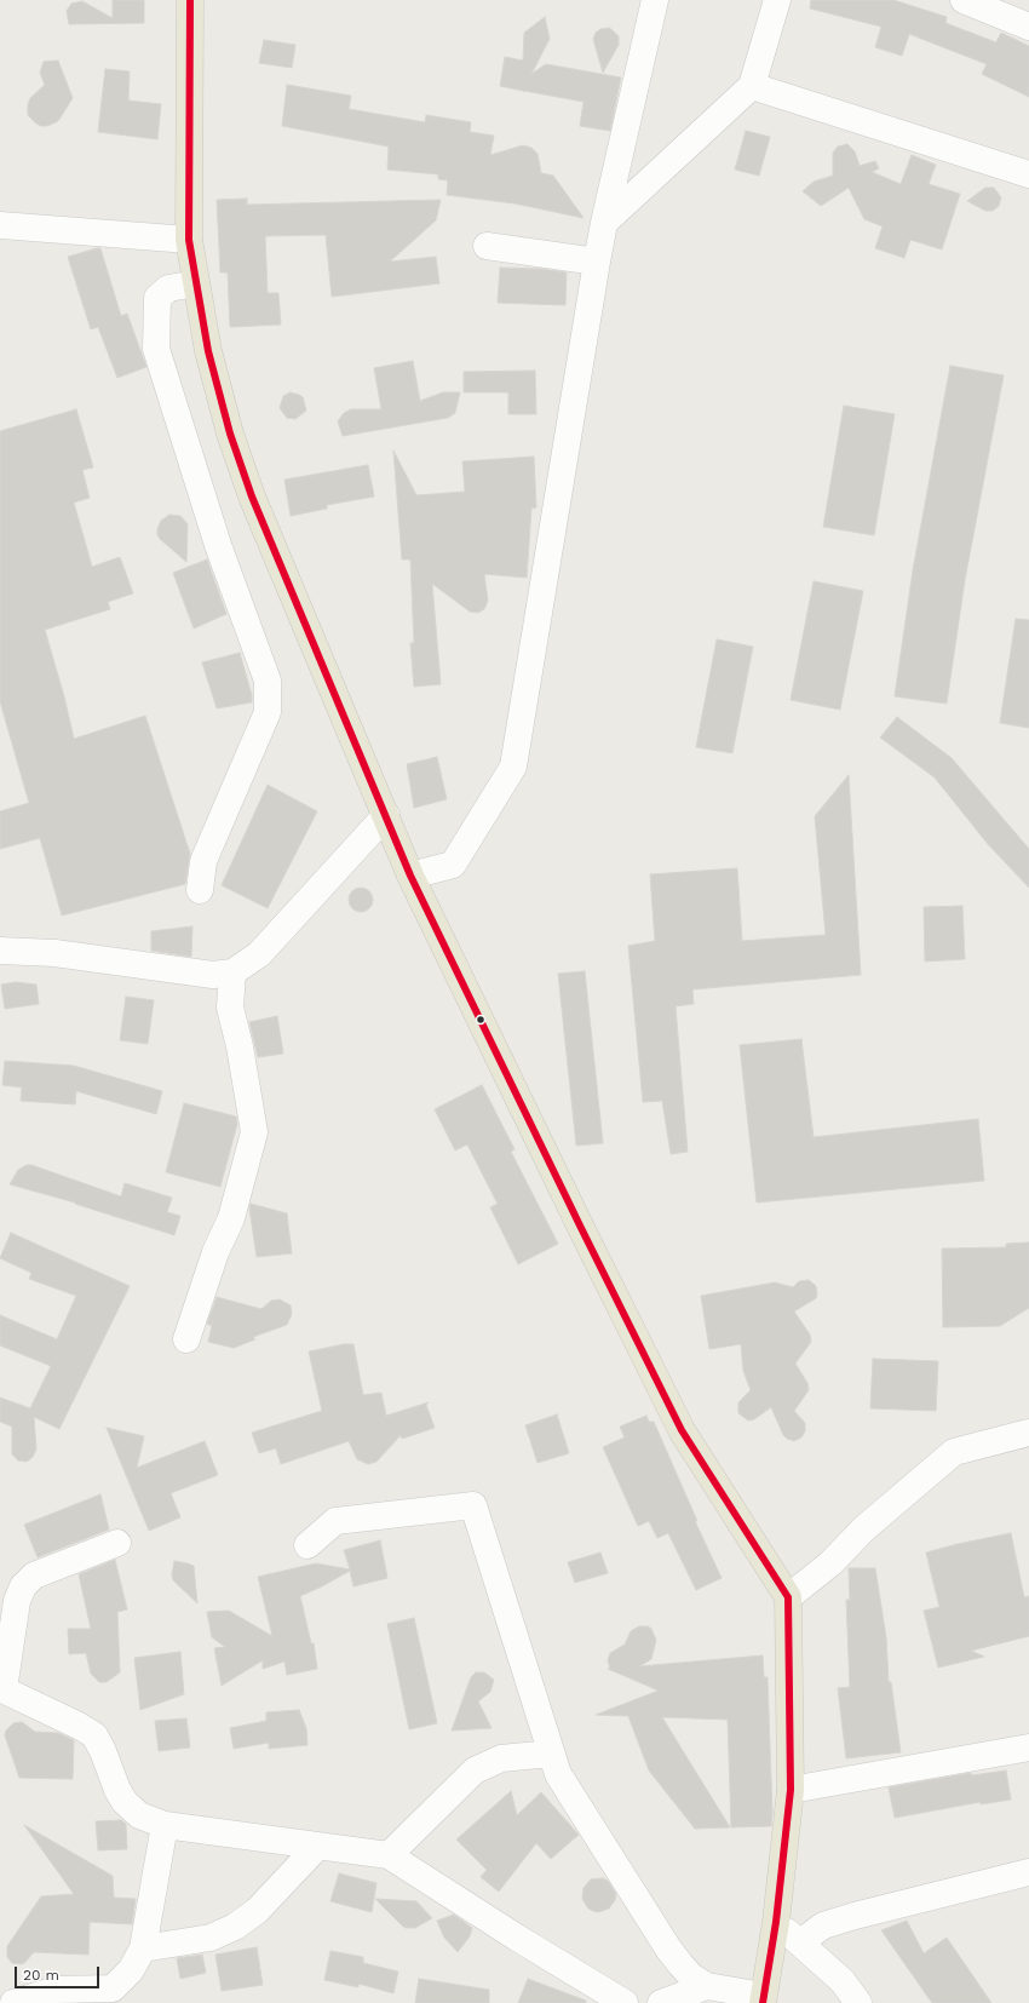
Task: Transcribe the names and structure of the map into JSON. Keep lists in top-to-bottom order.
{
  "scale_bar": "20 m"
}
